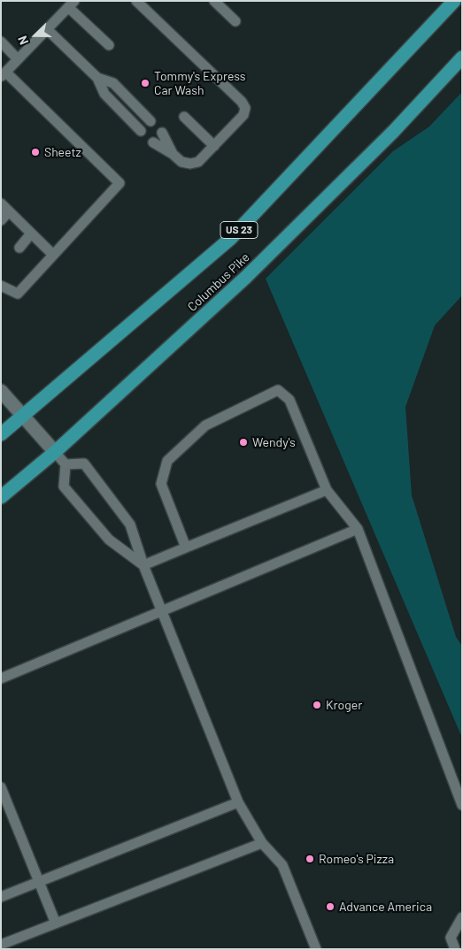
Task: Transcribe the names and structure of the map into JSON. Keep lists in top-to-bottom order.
{
  "streets": {
    "highway": ["US 23", "Columbus Pike"]
  },
  "places": [
    "Tommy's Express Car Wash",
    "Sheetz",
    "Wendy's",
    "Kroger",
    "Romeo's Pizza",
    "Advance America"
  ],
  "north": "left"
}
